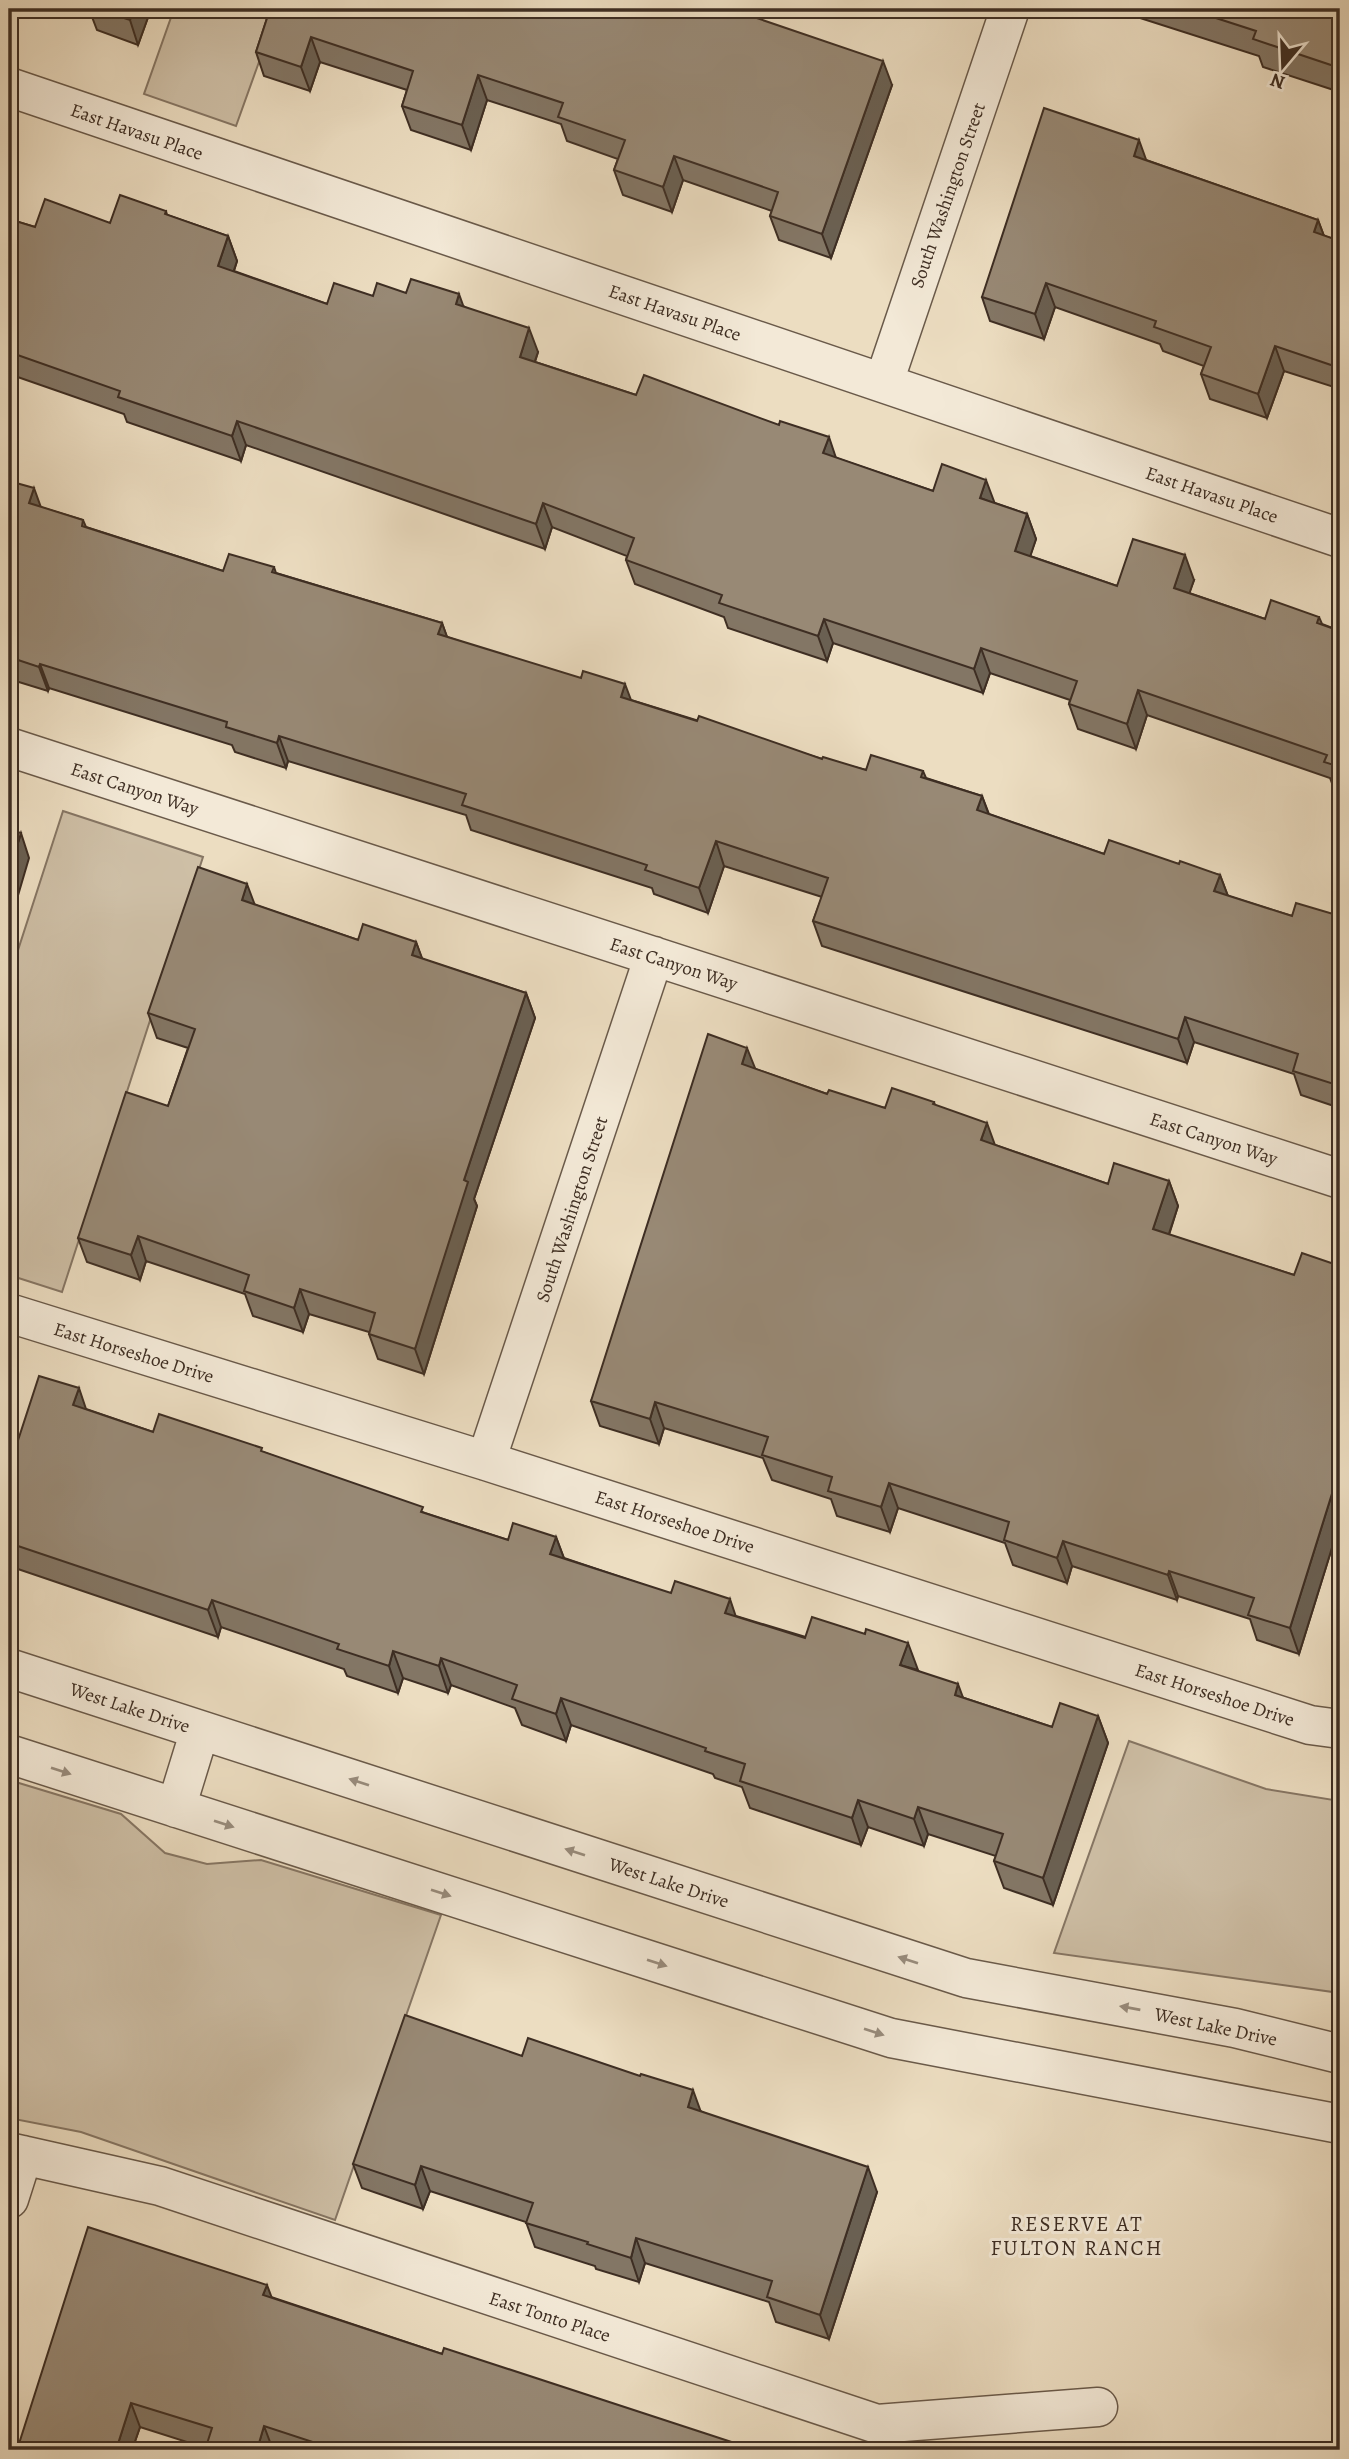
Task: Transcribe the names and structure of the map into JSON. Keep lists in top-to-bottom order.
{
  "streets": {
    "street": [
      "East Havasu Place",
      "South Washington Street",
      "East Canyon Way",
      "East Horseshoe Drive",
      "West Lake Drive",
      "East Tonto Place"
    ]
  },
  "crossings": [
    ["East Havasu Place", "South Washington Street"],
    ["South Washington Street", "East Canyon Way"],
    ["South Washington Street", "East Horseshoe Drive"]
  ],
  "districts": ["RESERVE AT FULTON RANCH"],
  "north": "bottom"
}
